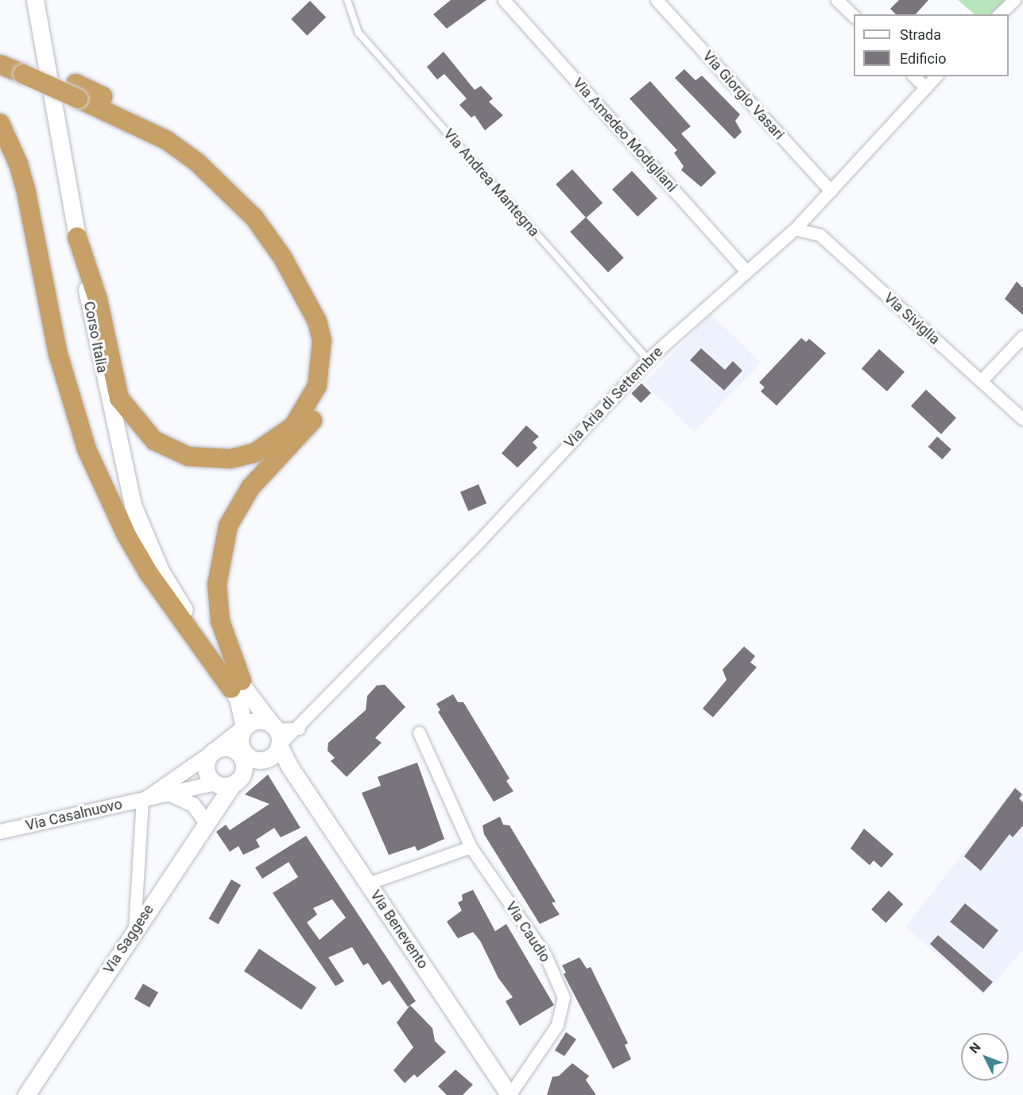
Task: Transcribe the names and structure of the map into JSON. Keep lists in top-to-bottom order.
{
  "streets": {
    "main road": ["Corso Italia", "Via Benevento", "Via Saggese"],
    "street": [
      "Via Giorgio Vasari",
      "Via Amedeo Modigliani",
      "Via Siviglia",
      "Via Aria di Settembre",
      "Via Casalnuovo",
      "Via Caudio"
    ],
    "lane": ["Via Andrea Mantegna"]
  },
  "crossings": [
    ["Via Giorgio Vasari", "Via Aria di Settembre"],
    ["Via Amedeo Modigliani", "Via Aria di Settembre"],
    ["Via Andrea Mantegna", "Via Aria di Settembre"],
    ["Via Siviglia", "Via Aria di Settembre"],
    ["Via Aria di Settembre", "Via Benevento"],
    ["Via Casalnuovo", "Via Saggese"],
    ["Via Benevento", "Via Caudio"]
  ],
  "legend": ["Strada", "Edificio"],
  "north": "top left"
}
